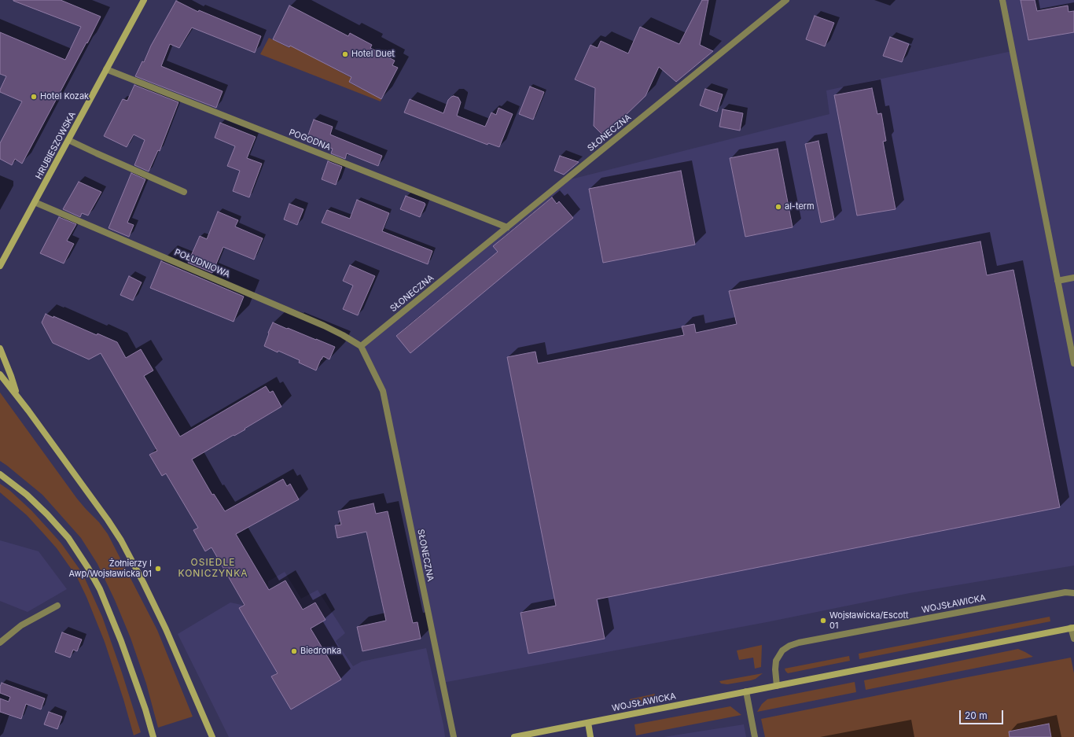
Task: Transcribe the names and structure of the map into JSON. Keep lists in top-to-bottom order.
{
  "streets": {
    "main road": ["HRUBIESZOWSKA", "WOJSŁAWICKA"],
    "street": ["SŁONECZNA", "POGODNA", "POŁUDNIOWA"]
  },
  "crossings": [
    ["SŁONECZNA", "POGODNA"],
    ["SŁONECZNA", "POŁUDNIOWA"],
    ["POGODNA", "HRUBIESZOWSKA"],
    ["HRUBIESZOWSKA", "POŁUDNIOWA"]
  ],
  "districts": ["OSIEDLE KONICZYNKA"],
  "places": [
    "Hotel Duet",
    "Hotel Kozak",
    "al-term",
    "Żołnierzy I Awp/Wojsławicka 01",
    "Wojsławicka/Escott 01",
    "Biedronka"
  ],
  "scale_bar": "20 m"
}
